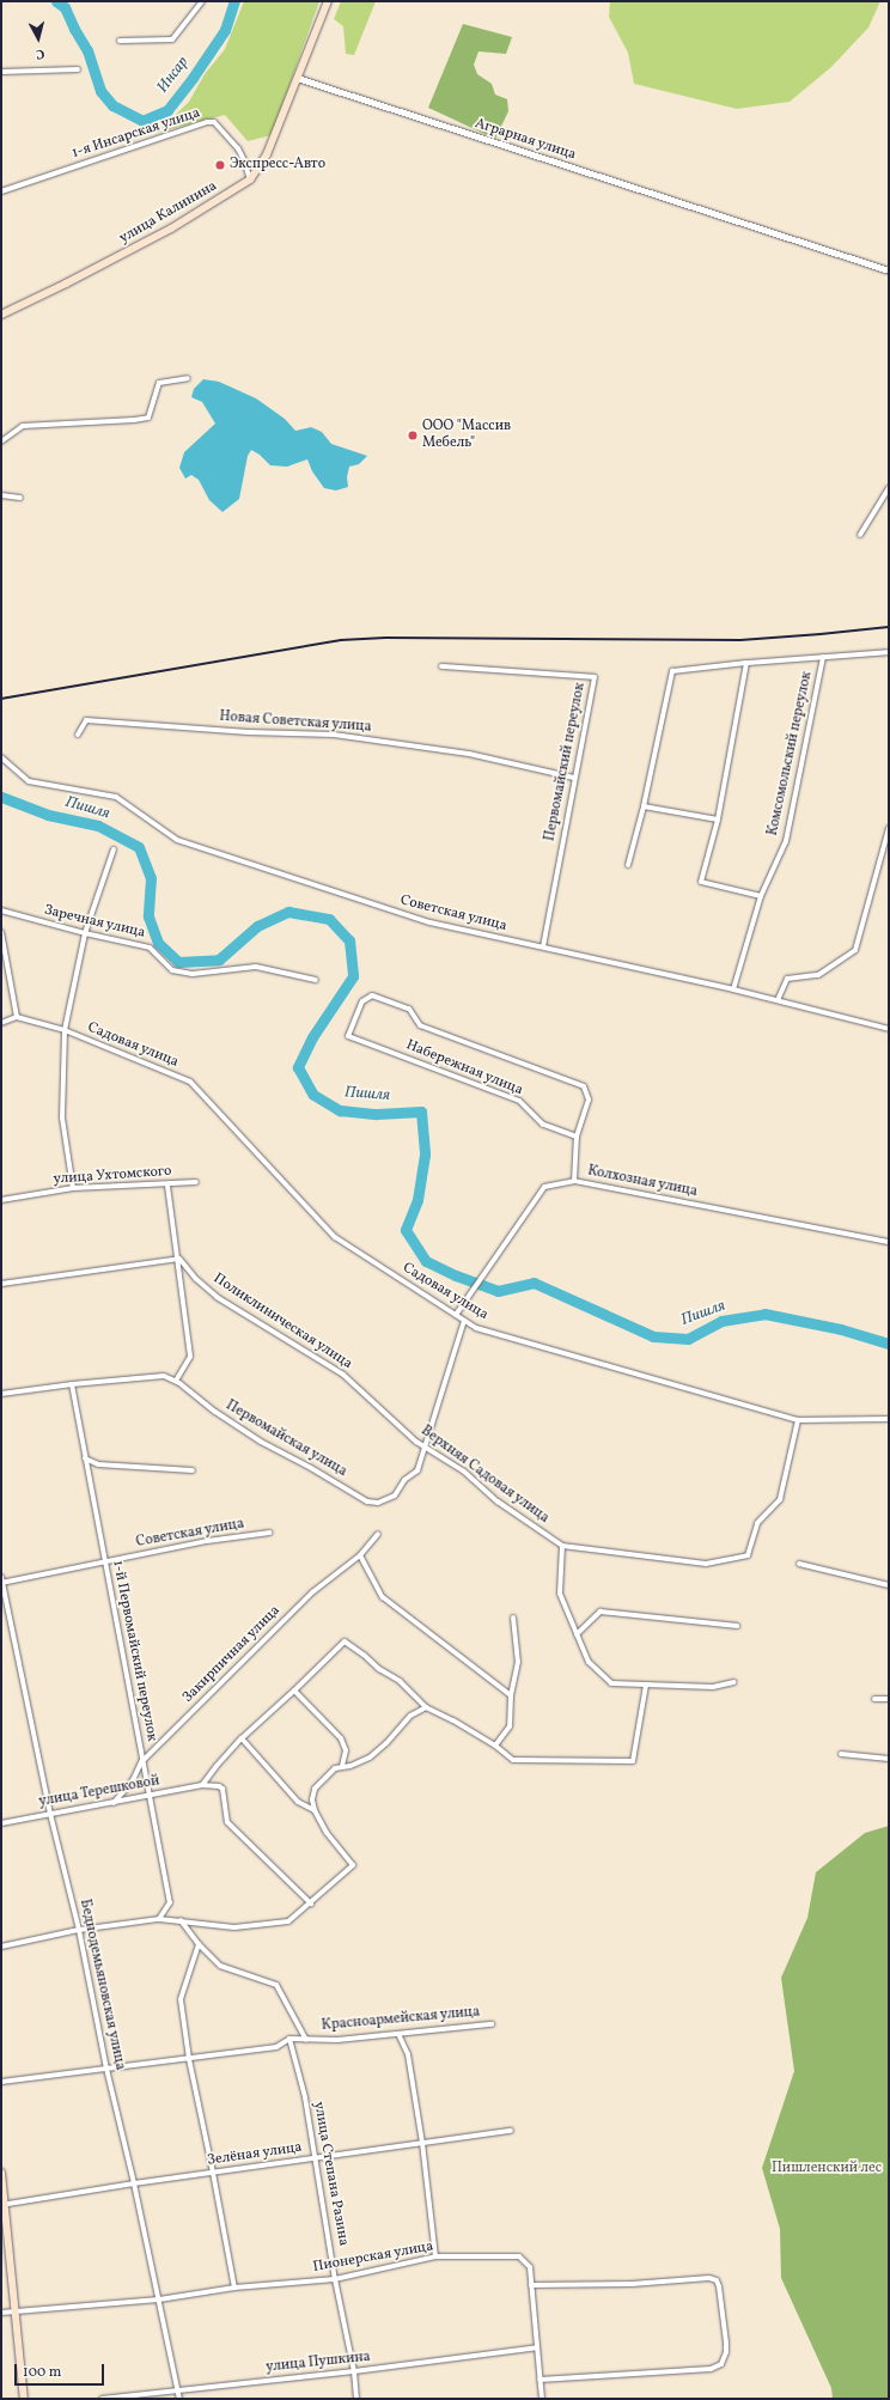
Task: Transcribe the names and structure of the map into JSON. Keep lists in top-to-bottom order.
{
  "streets": {
    "main road": ["улица Калинина"],
    "street": [
      "1-я Инсарская улица",
      "Аграрная улица",
      "Новая Советская улица",
      "Комсомольский переулок",
      "Первомайский переулок",
      "Советская улица",
      "Заречная улица",
      "Садовая улица",
      "Набережная улица",
      "улица Ухтомского",
      "Колхозная улица",
      "Поликлиническая улица",
      "Первомайская улица",
      "Верхняя Садовая улица",
      "1-й Первомайский переулок",
      "Закирпичная улица",
      "улица Терешковой",
      "Беднодемьяновская улица",
      "Красноармейская улица",
      "Зелёная улица",
      "улица Степана Разина",
      "Пионерская улица",
      "улица Пушкина"
    ]
  },
  "crossings": [
    ["1-я Инсарская улица", "улица Калинина"],
    ["Аграрная улица", "улица Калинина"],
    ["Новая Советская улица", "Первомайский переулок"],
    ["Комсомольский переулок", "Советская улица"],
    ["Первомайский переулок", "Советская улица"],
    ["Советская улица", "1-й Первомайский переулок"],
    ["Советская улица", "Беднодемьяновская улица"],
    ["Садовая улица", "Колхозная улица"],
    ["Садовая улица", "Верхняя Садовая улица"],
    ["Поликлиническая улица", "Верхняя Садовая улица"],
    ["Первомайская улица", "Верхняя Садовая улица"],
    ["Первомайская улица", "1-й Первомайский переулок"],
    ["1-й Первомайский переулок", "Закирпичная улица"],
    ["1-й Первомайский переулок", "улица Терешковой"],
    ["Закирпичная улица", "улица Терешковой"],
    ["улица Терешковой", "Беднодемьяновская улица"],
    ["Беднодемьяновская улица", "Красноармейская улица"],
    ["Беднодемьяновская улица", "Зелёная улица"],
    ["Беднодемьяновская улица", "Пионерская улица"],
    ["Беднодемьяновская улица", "улица Пушкина"],
    ["Красноармейская улица", "улица Степана Разина"],
    ["Зелёная улица", "улица Степана Разина"],
    ["улица Степана Разина", "Пионерская улица"],
    ["улица Степана Разина", "улица Пушкина"],
    ["Пионерская улица", "улица Пушкина"]
  ],
  "water": ["Инсар", "Пишля"],
  "parks": ["Пишленский лес"],
  "places": ["Экспресс-Авто", "ООО \"Массив Мебель\""],
  "scale_bar": "100 m",
  "north": "bottom"
}
